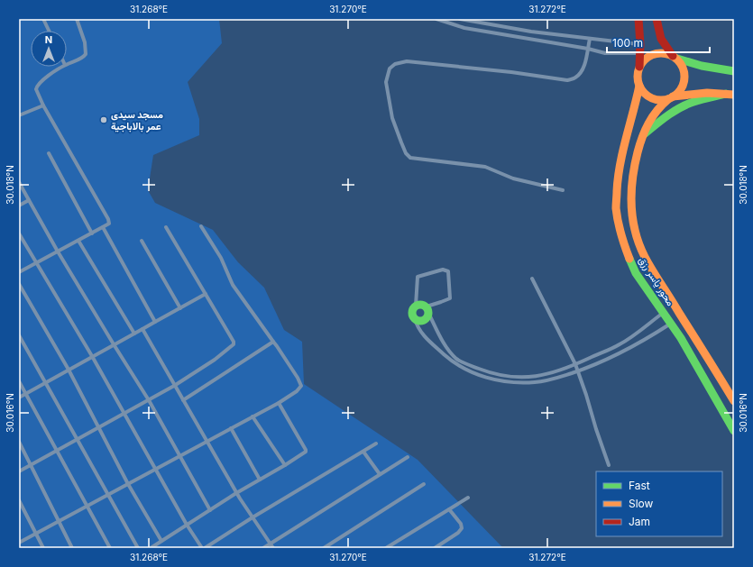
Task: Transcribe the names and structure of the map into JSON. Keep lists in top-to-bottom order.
{
  "streets": {
    "main road": ["محور ياسر رزق"]
  },
  "places": ["مسجد سيدى عمر بالاباجية"],
  "legend": ["Fast", "Slow", "Jam"],
  "scale_bar": "100 m",
  "north": "top",
  "coordinates": [
    "31.268°E",
    "31.270°E",
    "31.272°E",
    "30.018°N",
    "30.016°N"
  ]
}
